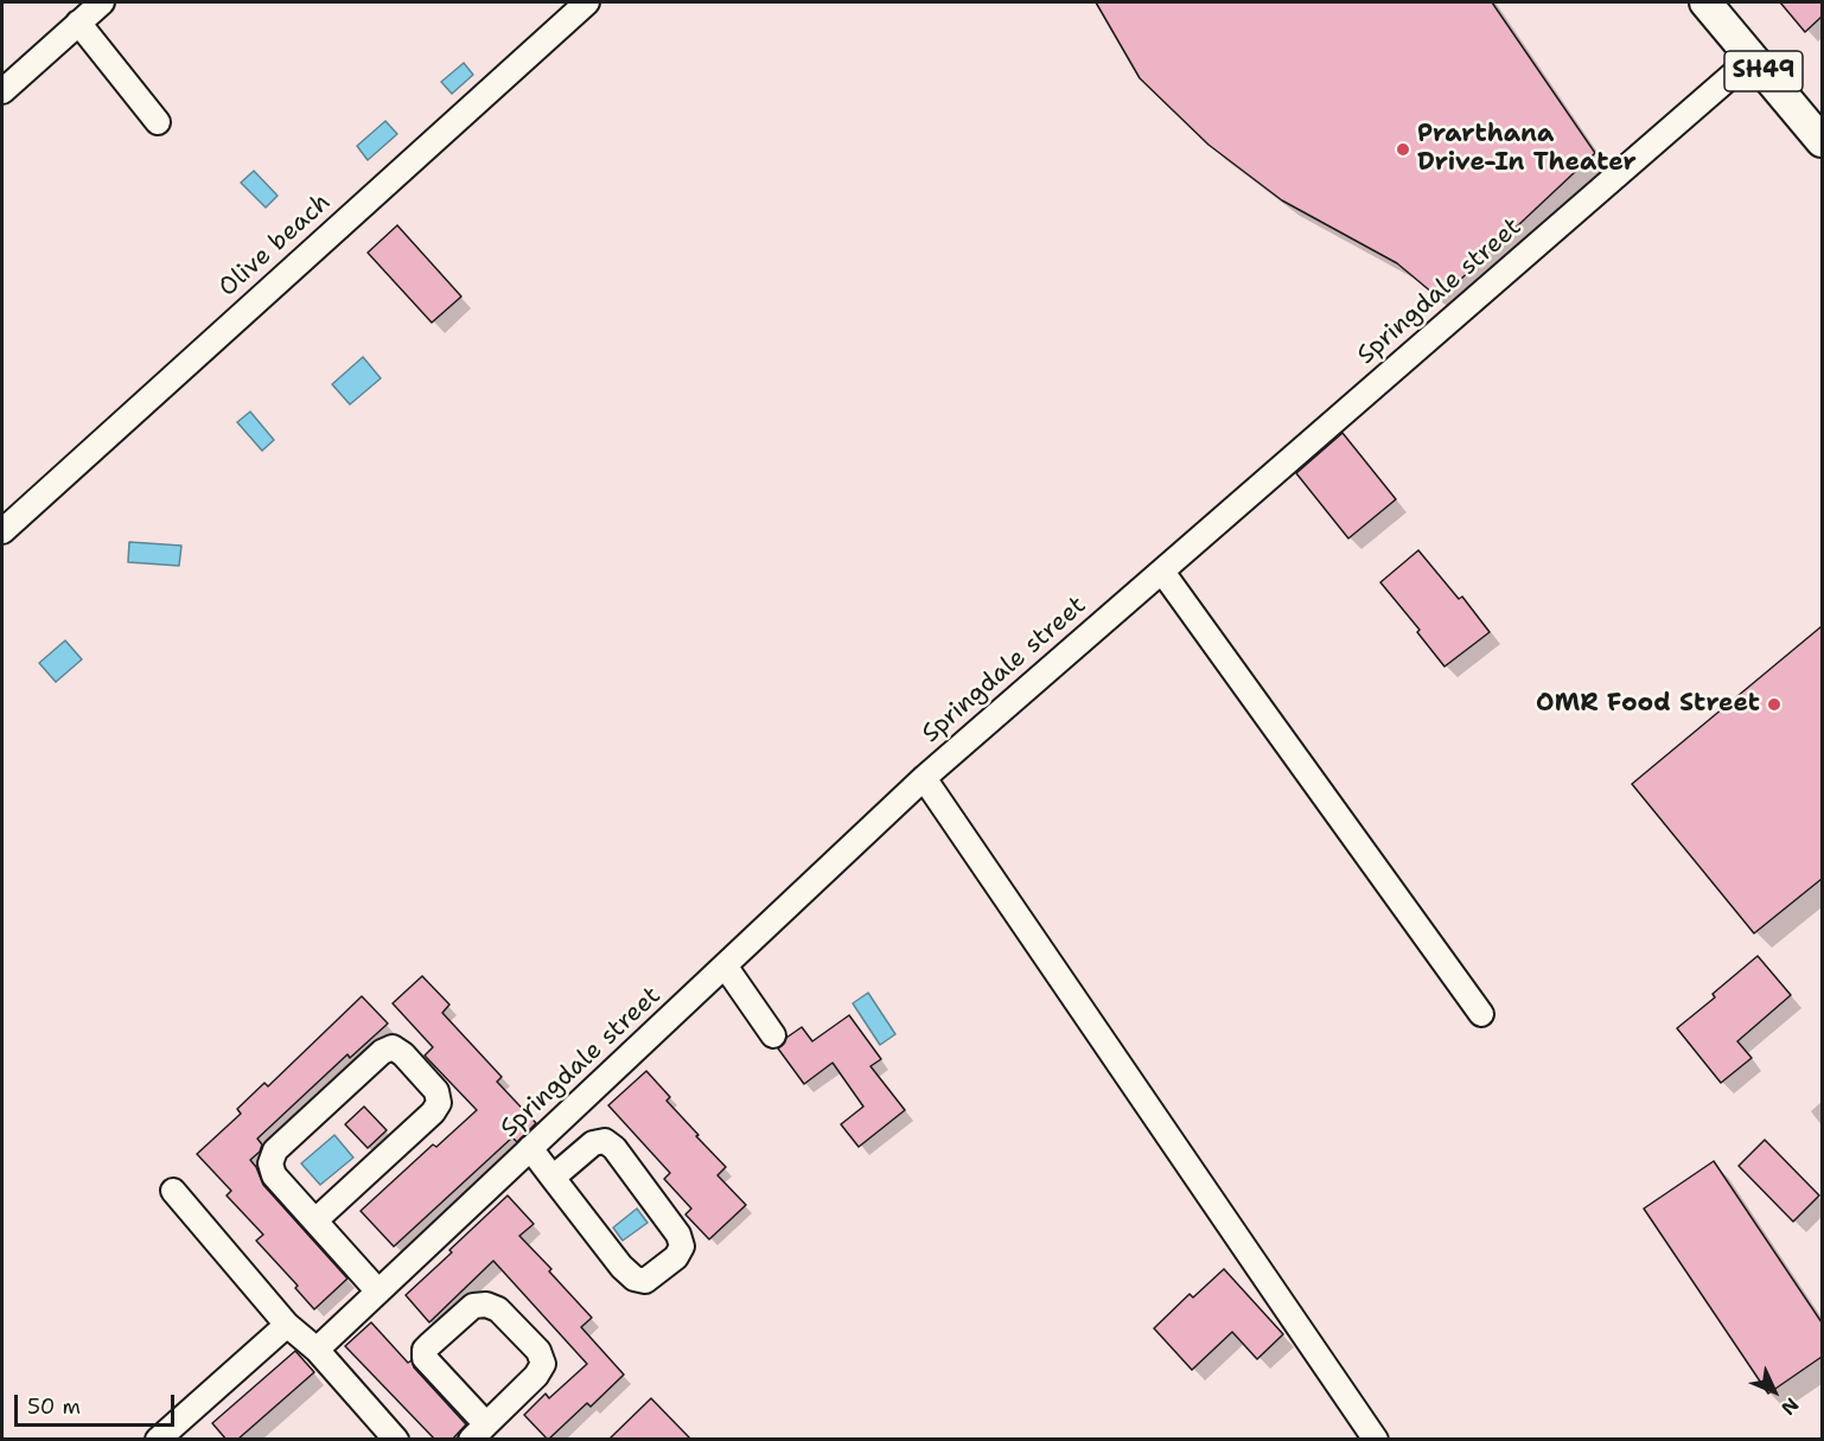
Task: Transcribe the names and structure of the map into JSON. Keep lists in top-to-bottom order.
{
  "streets": {
    "main road": ["SH49"],
    "street": ["Olive beach", "Springdale street"]
  },
  "crossings": [
    ["SH49", "Springdale street"]
  ],
  "places": ["Prarthana Drive-In Theater", "OMR Food Street"],
  "scale_bar": "50 m",
  "north": "bottom right"
}
